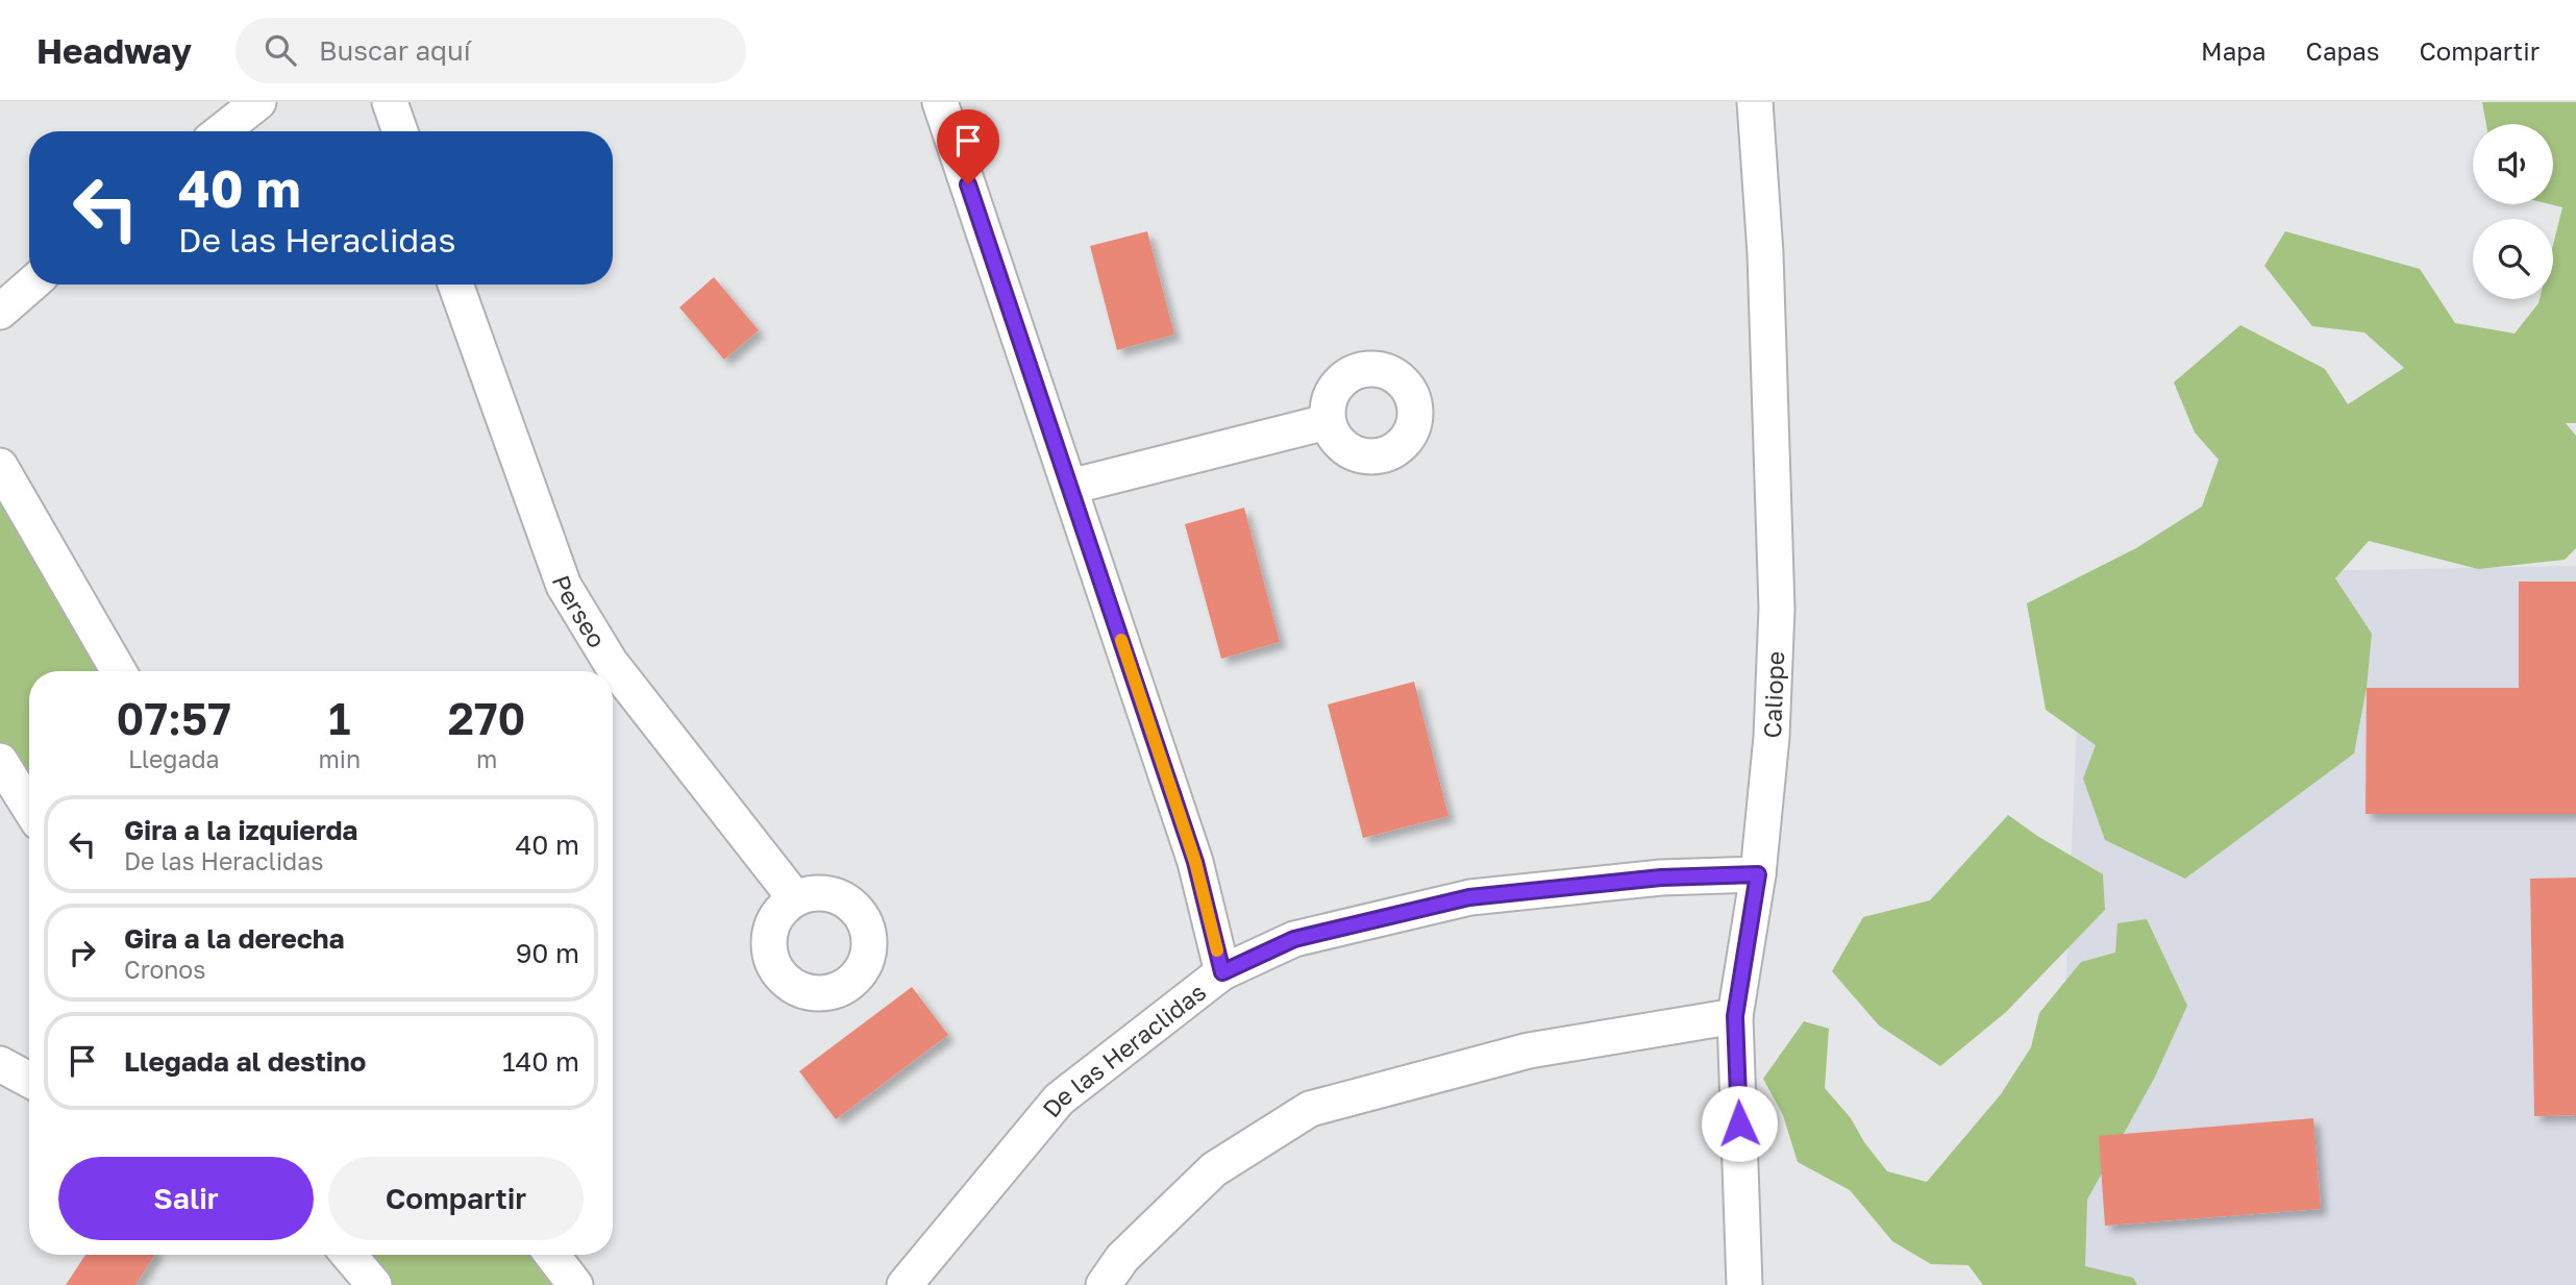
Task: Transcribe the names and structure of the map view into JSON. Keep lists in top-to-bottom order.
{
  "streets": {
    "street": ["Perseo", "Caliope", "De las Heraclidas"]
  },
  "crossings": [
    ["Caliope", "De las Heraclidas"]
  ],
  "page": {
    "header": "Headway",
    "search": "Buscar aquí",
    "nav": ["Mapa", "Capas", "Compartir"],
    "turn": ["40 m", "De las Heraclidas"],
    "eta": [
      "07:57",
      "Llegada",
      "1",
      "min",
      "270",
      "m"
    ],
    "list": [
      {
        "name": "Gira a la izquierda",
        "note": "De las Heraclidas",
        "value": "40 m"
      },
      {
        "name": "Gira a la derecha",
        "note": "Cronos",
        "value": "90 m"
      },
      {
        "name": "Llegada al destino",
        "value": "140 m"
      }
    ],
    "buttons": ["Salir", "Compartir"]
  }
}
